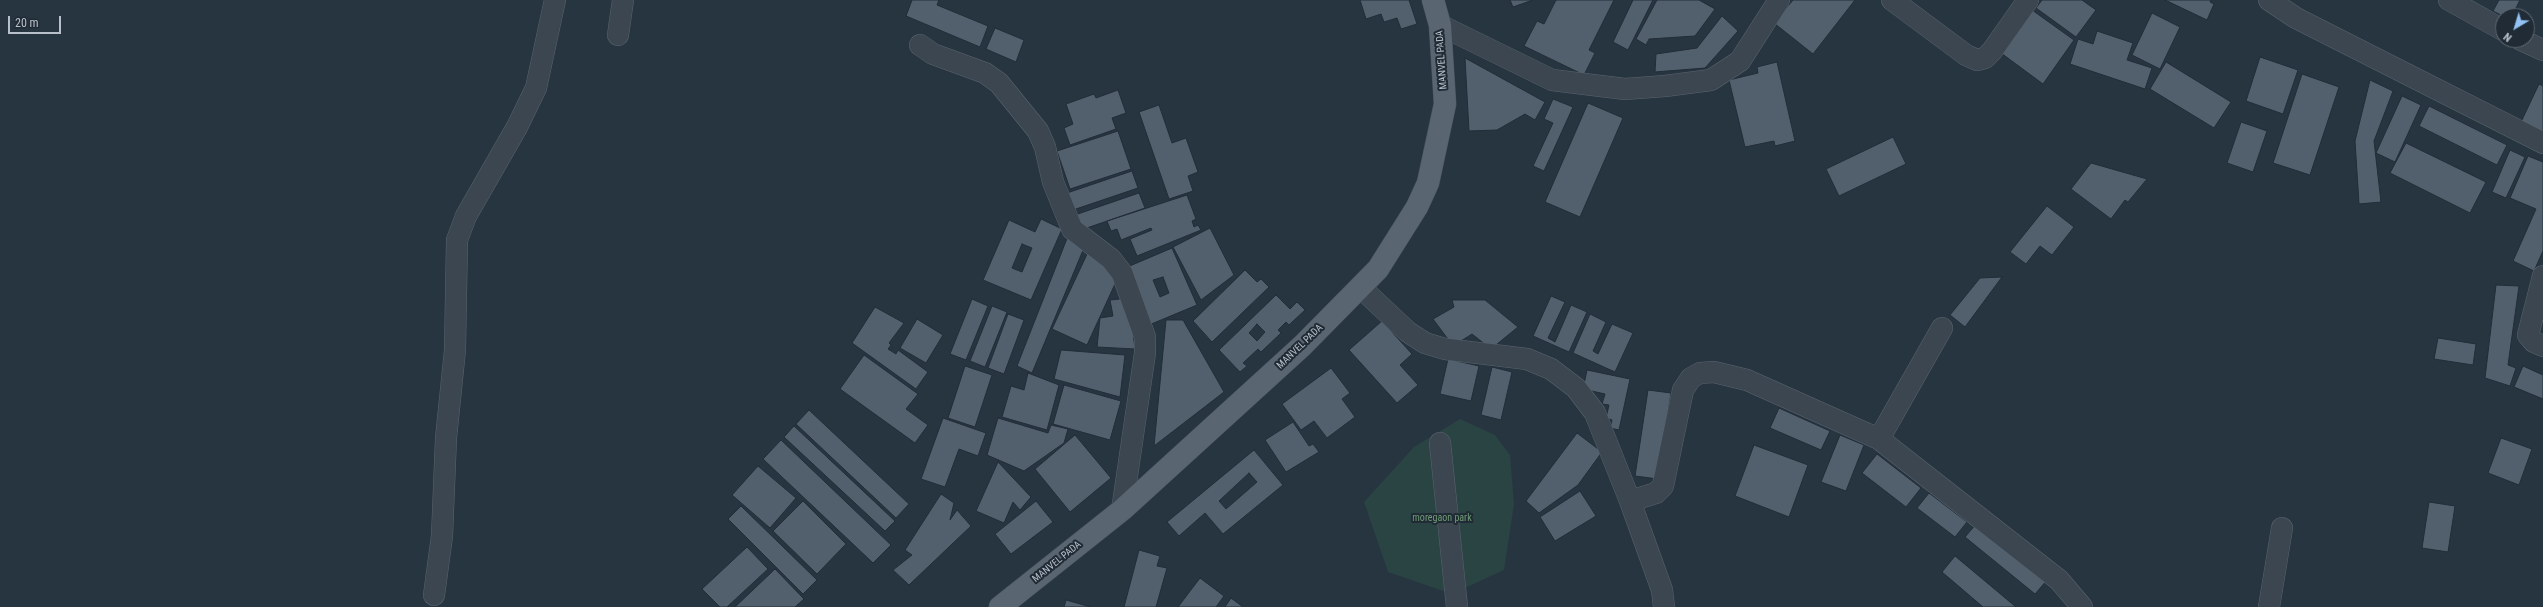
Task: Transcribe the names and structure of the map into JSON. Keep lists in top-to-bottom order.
{
  "streets": {
    "main road": ["MANVEL PADA"]
  },
  "parks": ["moregaon park"],
  "scale_bar": "20 m",
  "north": "bottom left"
}
